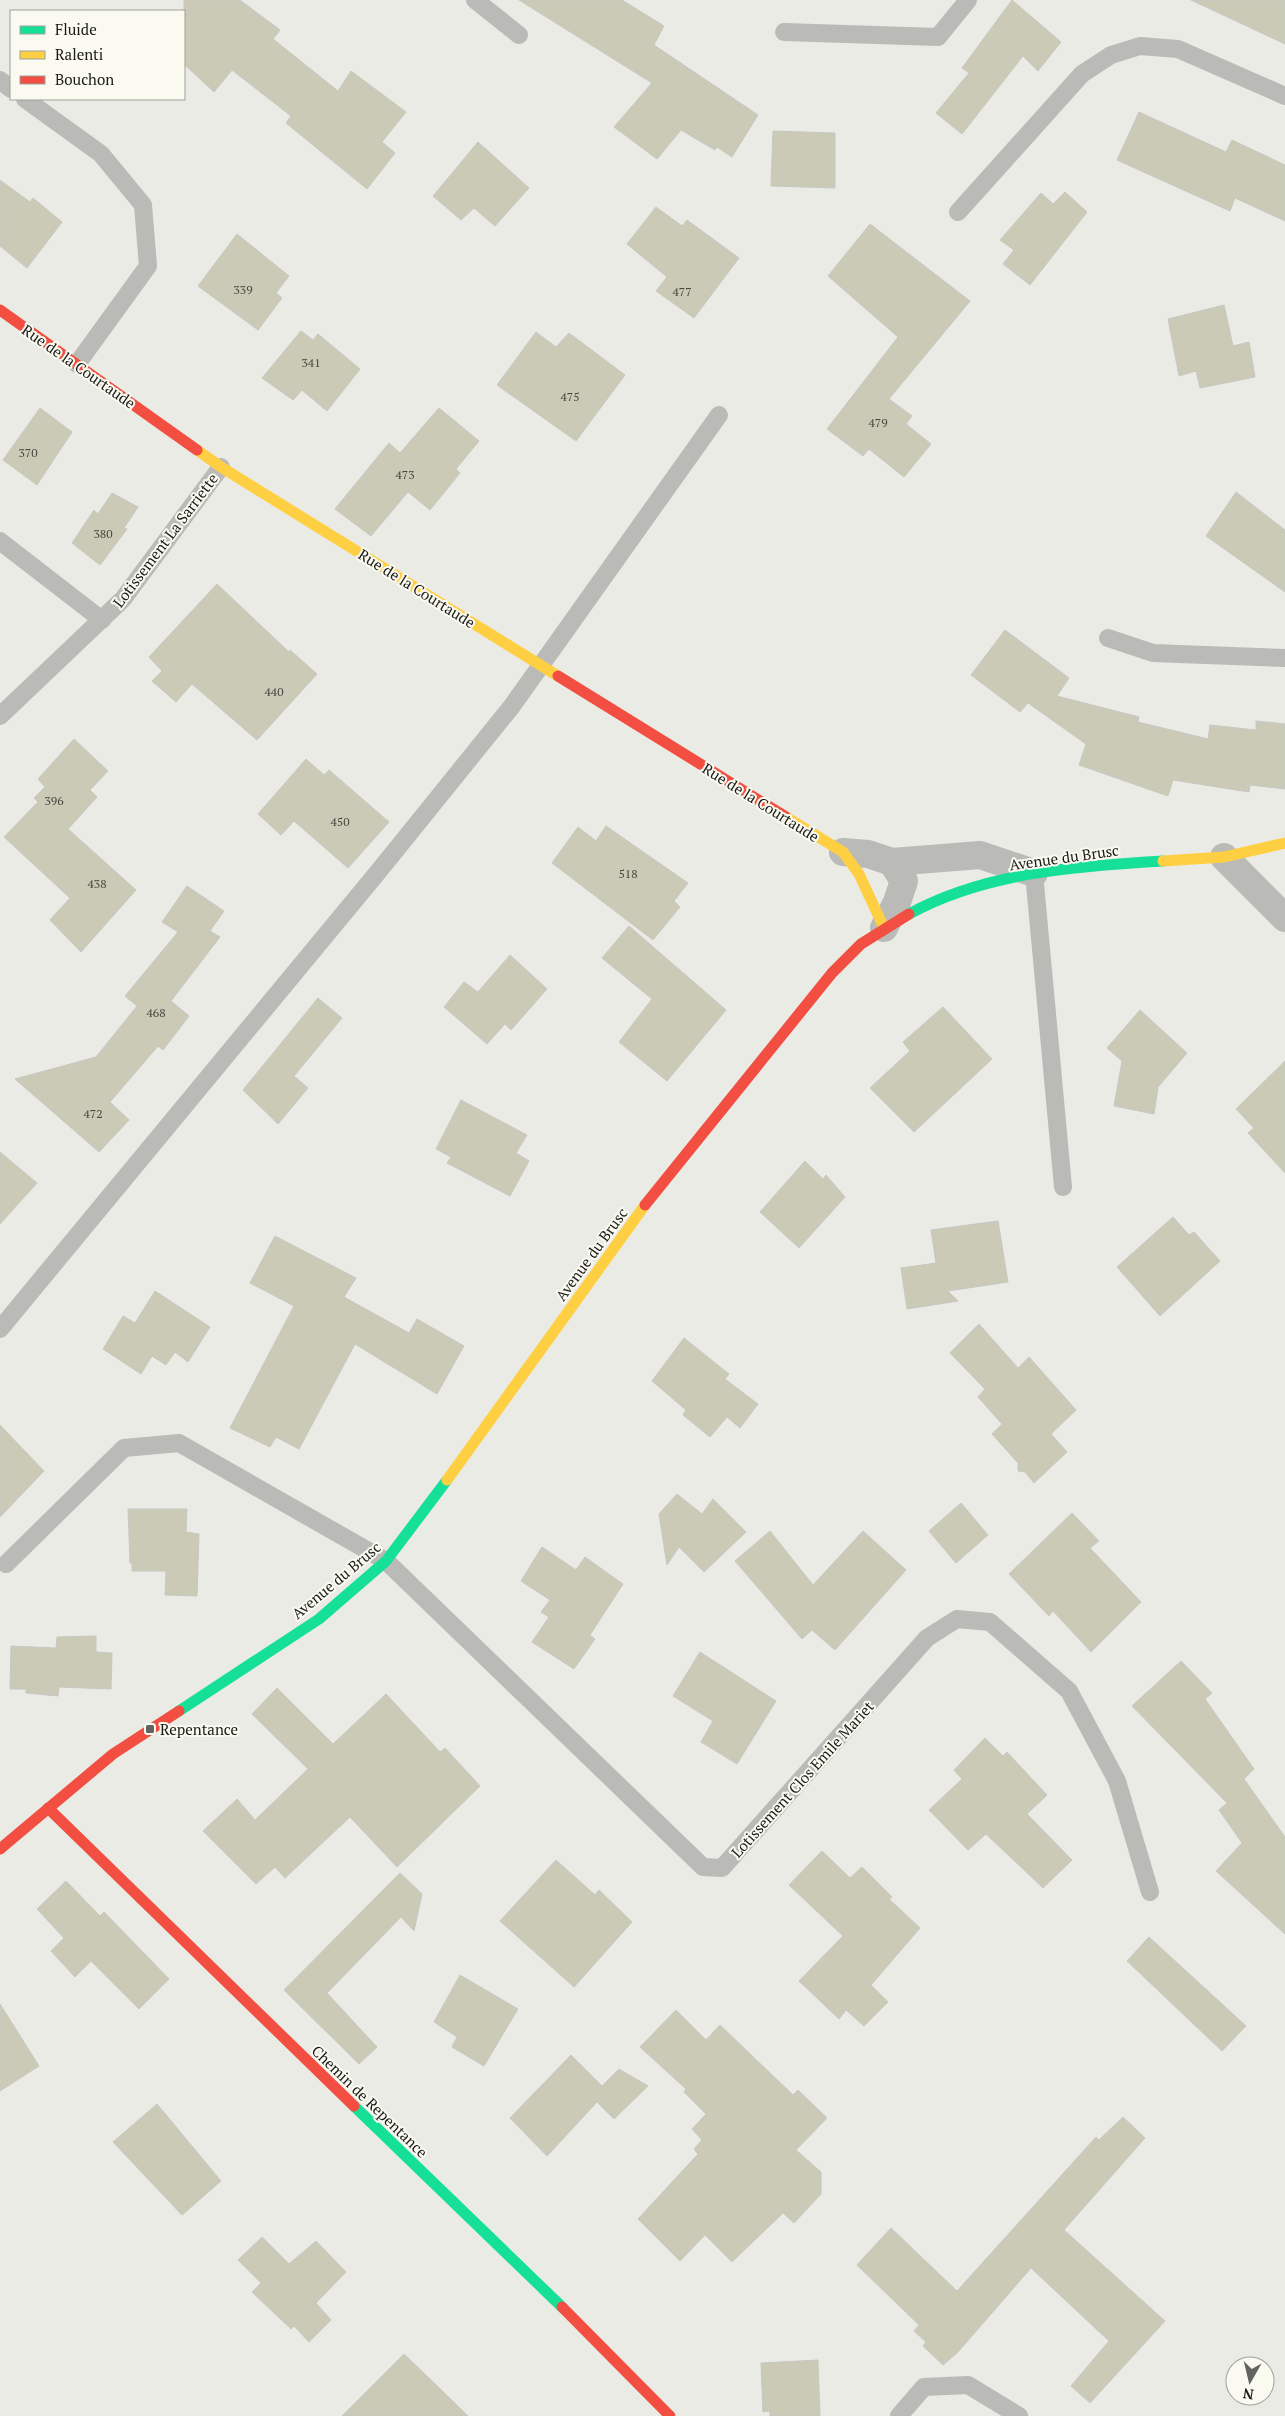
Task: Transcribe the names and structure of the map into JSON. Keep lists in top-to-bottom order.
{
  "streets": {
    "street": ["Rue de la Courtaude", "Avenue du Brusc", "Chemin de Repentance"],
    "lane": ["Lotissement La Sarriette", "Lotissement Clos Emile Mariet"]
  },
  "crossings": [
    ["Rue de la Courtaude", "Lotissement La Sarriette"],
    ["Rue de la Courtaude", "Avenue du Brusc"],
    ["Avenue du Brusc", "Lotissement Clos Emile Mariet"],
    ["Avenue du Brusc", "Chemin de Repentance"]
  ],
  "places": {
    "transit": ["Repentance"]
  },
  "house_numbers": [
    "339",
    "477",
    "341",
    "475",
    "479",
    "370",
    "473",
    "380",
    "440",
    "396",
    "450",
    "518",
    "438",
    "468",
    "472"
  ],
  "legend": ["Fluide", "Ralenti", "Bouchon"],
  "north": "bottom"
}
